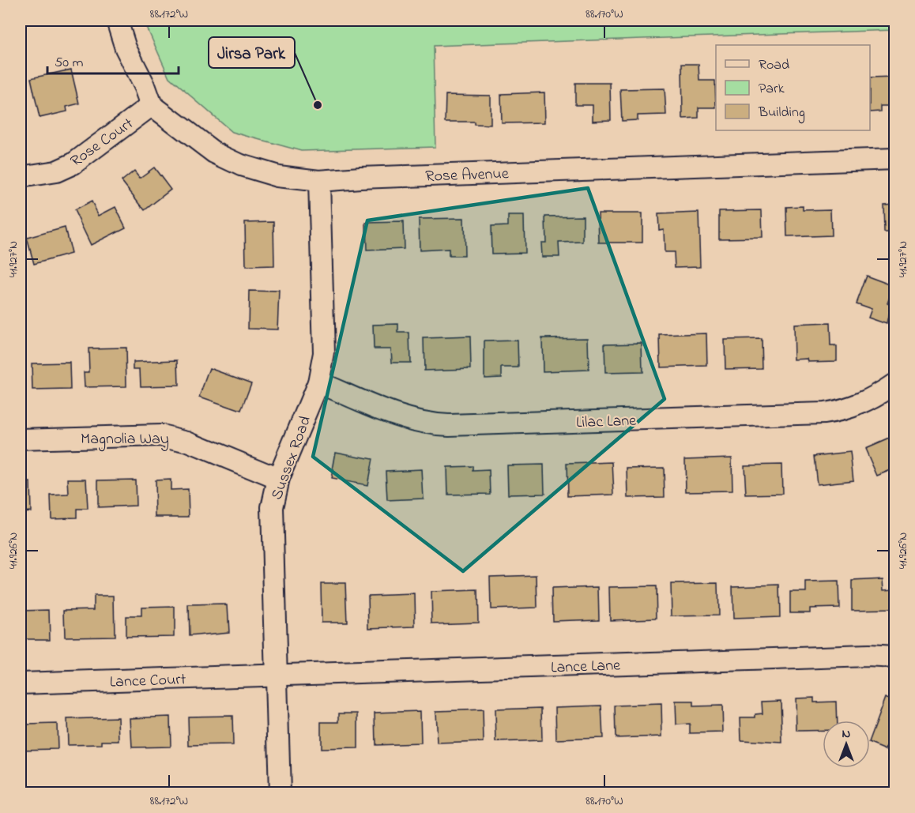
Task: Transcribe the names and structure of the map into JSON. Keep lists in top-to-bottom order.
{
  "streets": {
    "street": [
      "Rose Court",
      "Rose Avenue",
      "Lilac Lane",
      "Magnolia Way",
      "Sussex Road",
      "Lance Lane",
      "Lance Court"
    ]
  },
  "crossings": [
    ["Rose Court", "Rose Avenue"],
    ["Rose Avenue", "Sussex Road"],
    ["Lilac Lane", "Sussex Road"],
    ["Magnolia Way", "Sussex Road"],
    ["Sussex Road", "Lance Lane"],
    ["Sussex Road", "Lance Court"],
    ["Lance Lane", "Lance Court"]
  ],
  "places": ["Jirsa Park"],
  "legend": ["Road", "Park", "Building"],
  "scale_bar": "50 m",
  "north": "top",
  "coordinates": [
    "88.172°W",
    "88.170°W",
    "41.927°N",
    "41.926°N"
  ]
}
